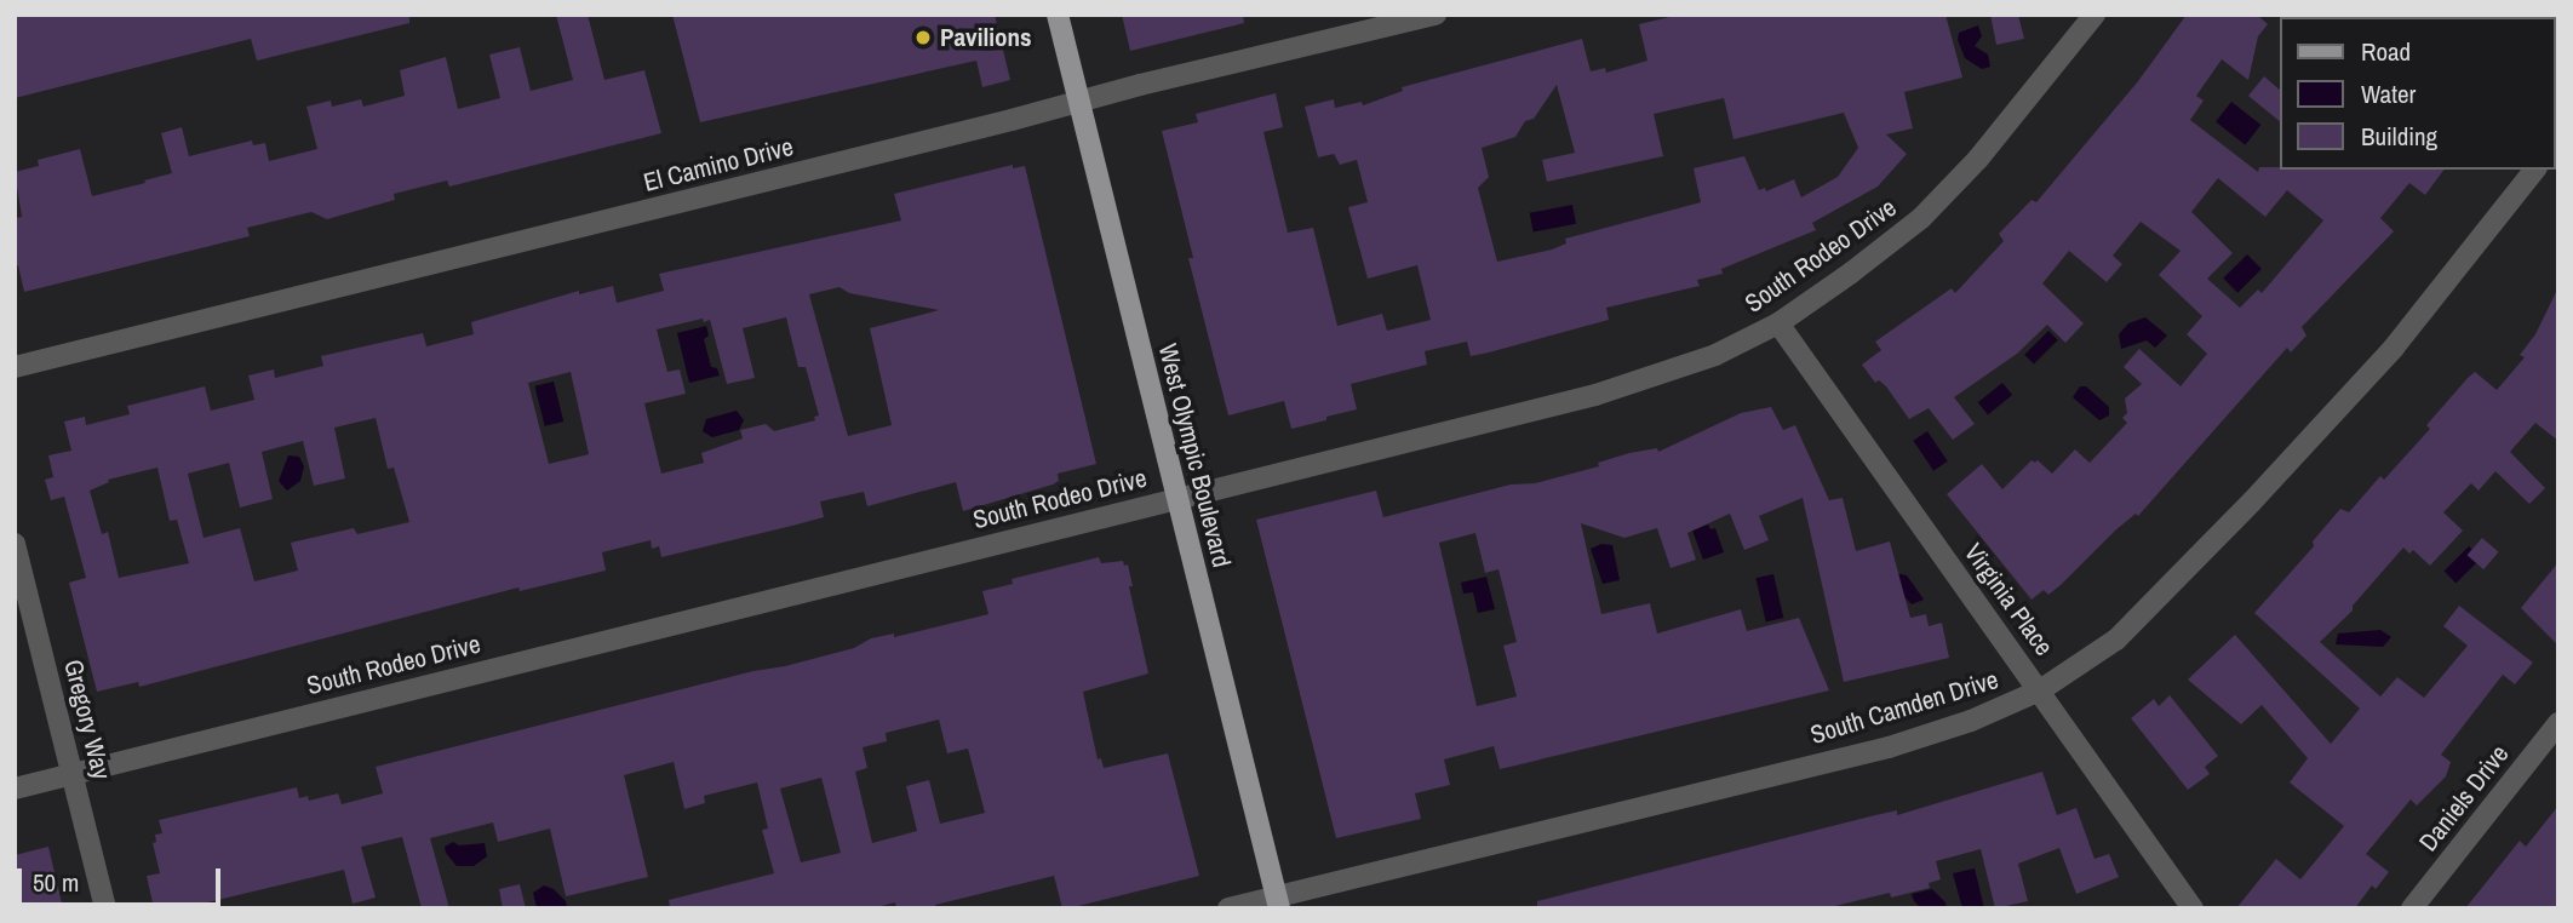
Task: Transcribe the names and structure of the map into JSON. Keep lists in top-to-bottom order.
{
  "streets": {
    "main road": ["West Olympic Boulevard"],
    "street": [
      "El Camino Drive",
      "South Rodeo Drive",
      "Virginia Place",
      "South Camden Drive",
      "Gregory Way",
      "Daniels Drive"
    ]
  },
  "crossings": [
    ["El Camino Drive", "West Olympic Boulevard"],
    ["South Rodeo Drive", "West Olympic Boulevard"],
    ["South Rodeo Drive", "Virginia Place"],
    ["South Rodeo Drive", "Gregory Way"],
    ["West Olympic Boulevard", "South Camden Drive"],
    ["Virginia Place", "South Camden Drive"]
  ],
  "places": ["Pavilions"],
  "legend": ["Road", "Water", "Building"],
  "scale_bar": "50 m"
}
